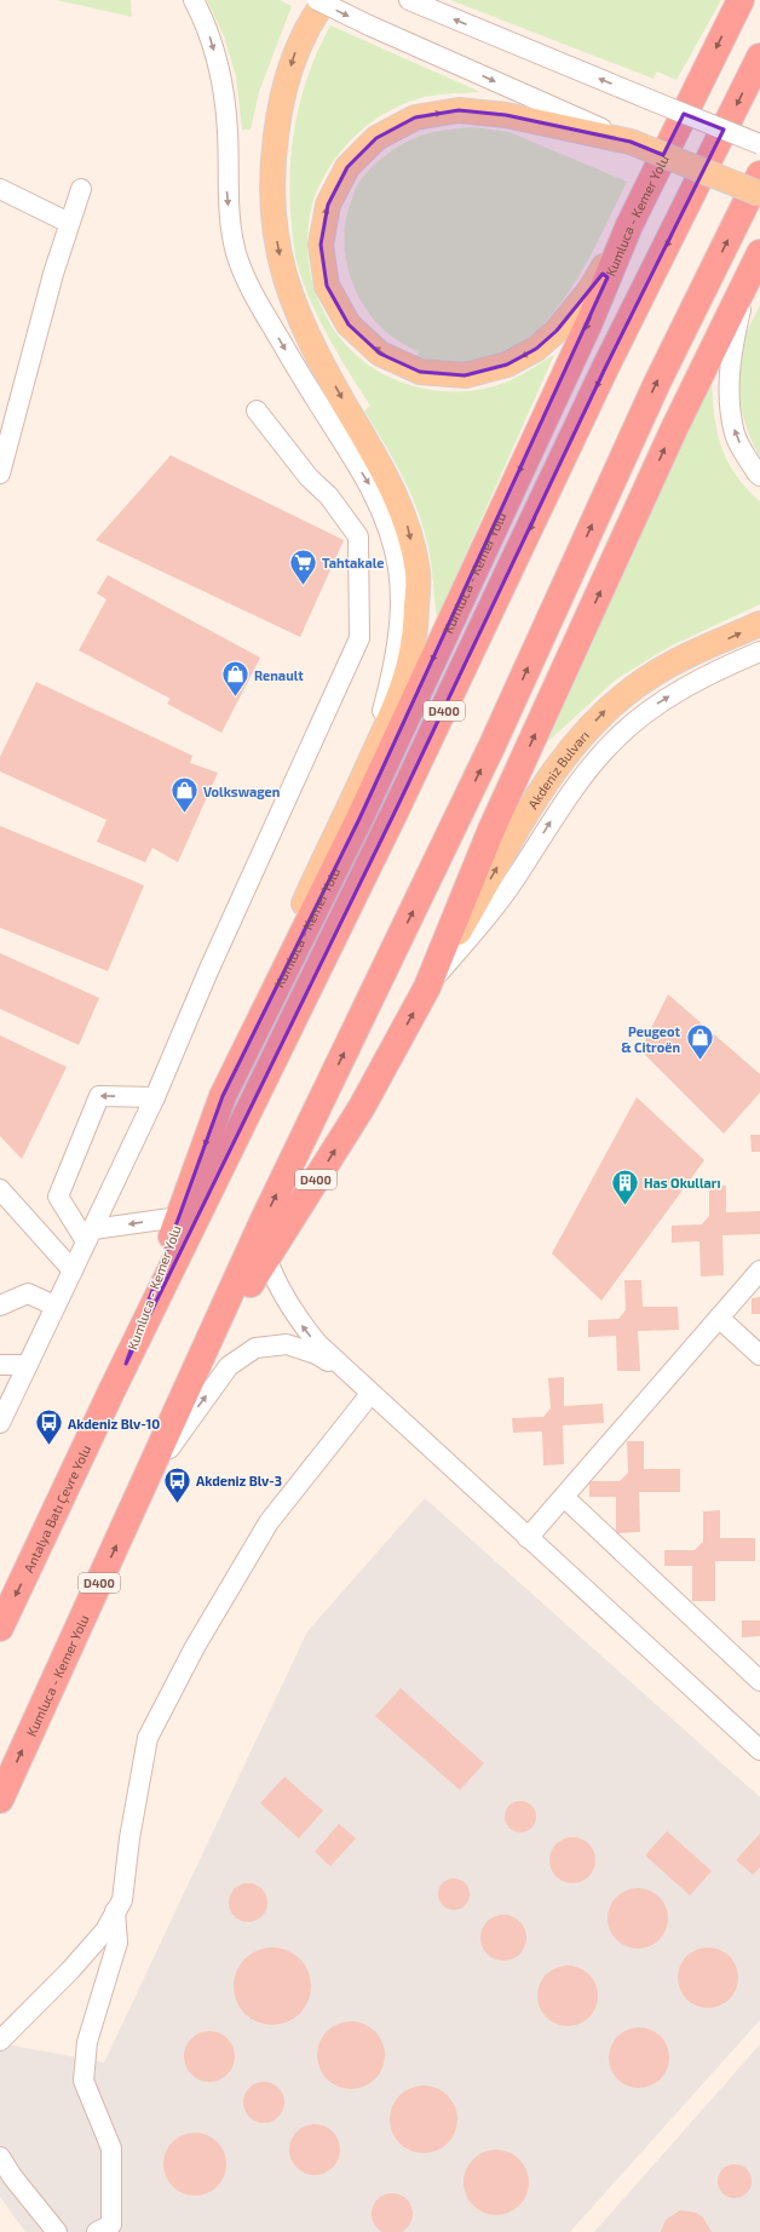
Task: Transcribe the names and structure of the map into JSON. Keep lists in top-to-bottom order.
{
  "streets": {
    "highway": ["Kumluca - Kemer Yolu", "D400", "Antalya Batı Çevre Yolu"],
    "main road": ["Akdeniz Bulvarı"]
  },
  "crossings": [
    ["Kumluca - Kemer Yolu", "Akdeniz Bulvarı"],
    ["Kumluca - Kemer Yolu", "Antalya Batı Çevre Yolu"]
  ],
  "one_way": ["Antalya Batı Çevre Yolu"],
  "places": {
    "supermarket": ["Tahtakale"],
    "shop": ["Renault", "Volkswagen", "Peugeot & Citroën"],
    "building": ["Has Okulları"],
    "bus stop": ["Akdeniz Blv-10", "Akdeniz Blv-3"]
  }
}
